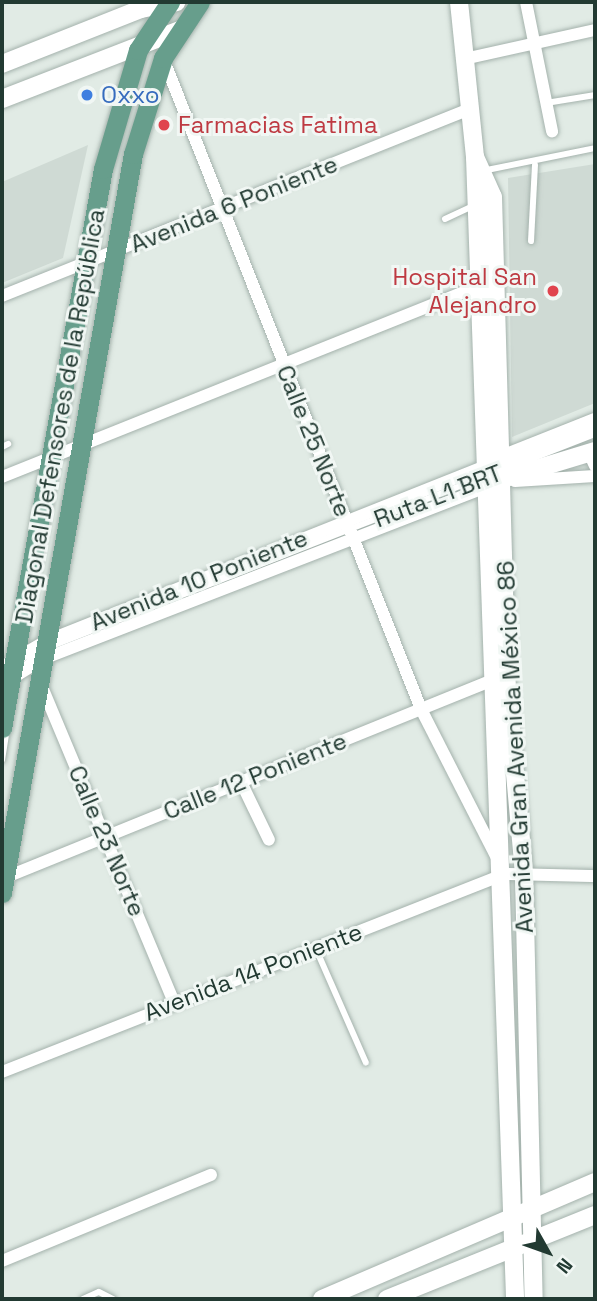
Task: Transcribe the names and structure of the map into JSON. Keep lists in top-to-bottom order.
{
  "streets": {
    "main road": ["Diagonal Defensores de la República"],
    "street": [
      "Avenida 6 Poniente",
      "Calle 25 Norte",
      "Avenida 10 Poniente",
      "Avenida Gran Avenida México 86",
      "Calle 12 Poniente",
      "Calle 23 Norte",
      "Avenida 14 Poniente"
    ],
    "lane": ["Ruta L1 BRT"]
  },
  "crossings": [
    ["Avenida 6 Poniente", "Diagonal Defensores de la República"],
    ["Avenida 6 Poniente", "Calle 25 Norte"],
    ["Avenida 6 Poniente", "Avenida Gran Avenida México 86"],
    ["Diagonal Defensores de la República", "Calle 25 Norte"],
    ["Diagonal Defensores de la República", "Avenida 10 Poniente"],
    ["Diagonal Defensores de la República", "Calle 12 Poniente"],
    ["Diagonal Defensores de la República", "Calle 23 Norte"],
    ["Calle 25 Norte", "Avenida 10 Poniente"],
    ["Calle 25 Norte", "Avenida Gran Avenida México 86"],
    ["Calle 25 Norte", "Calle 12 Poniente"],
    ["Calle 25 Norte", "Avenida 14 Poniente"],
    ["Ruta L1 BRT", "Avenida 10 Poniente"],
    ["Ruta L1 BRT", "Avenida Gran Avenida México 86"],
    ["Avenida 10 Poniente", "Avenida Gran Avenida México 86"],
    ["Avenida Gran Avenida México 86", "Calle 12 Poniente"],
    ["Avenida Gran Avenida México 86", "Avenida 14 Poniente"],
    ["Calle 12 Poniente", "Calle 23 Norte"],
    ["Calle 23 Norte", "Avenida 14 Poniente"]
  ],
  "places": ["Oxxo", "Farmacias Fatima", "Hospital San Alejandro"],
  "north": "bottom right"
}
